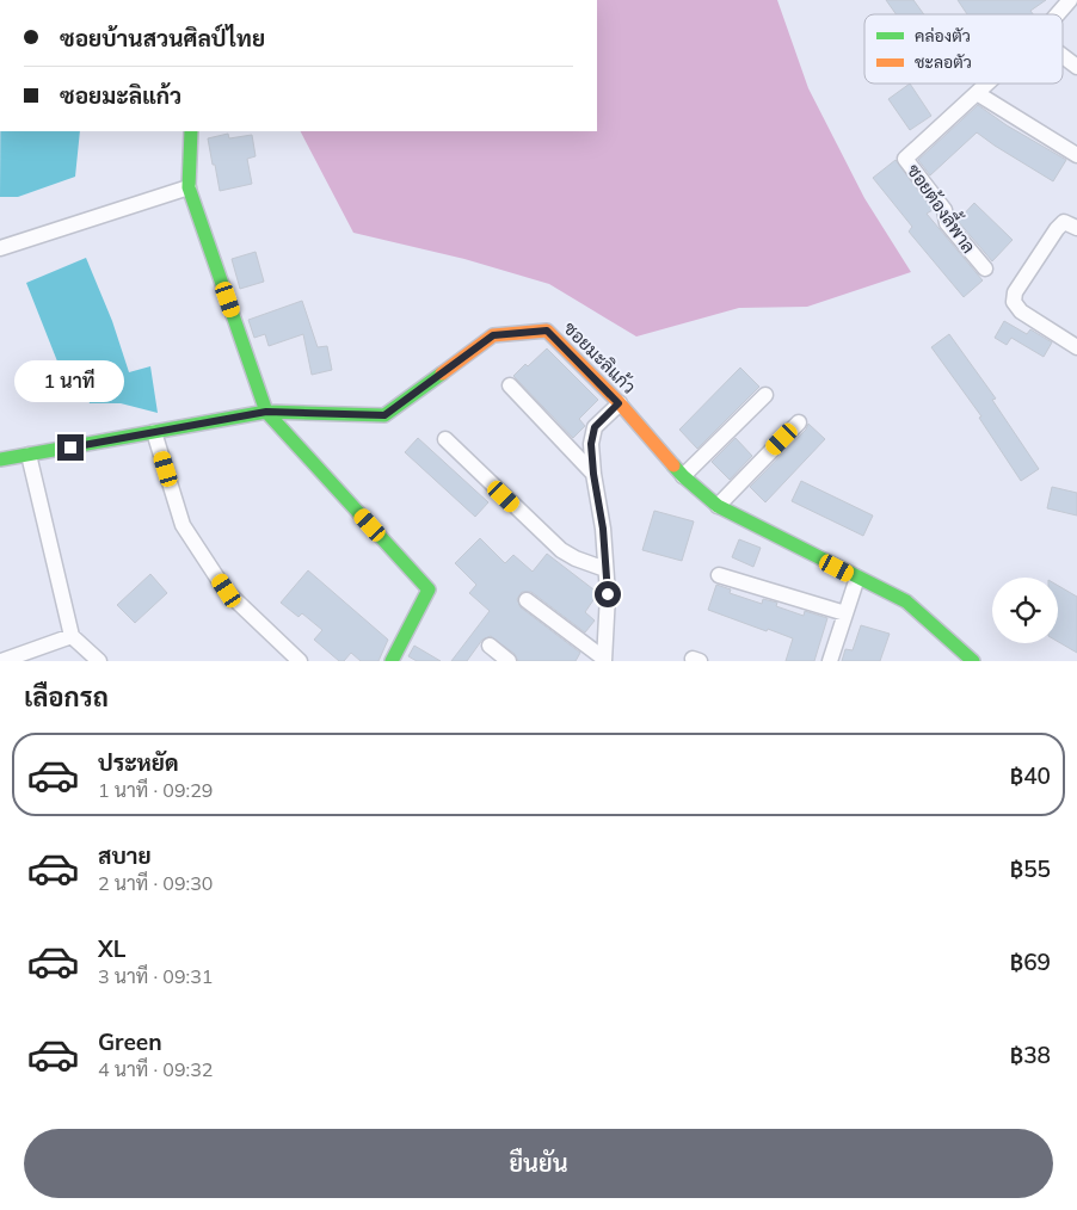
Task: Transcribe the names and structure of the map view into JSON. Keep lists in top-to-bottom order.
{
  "streets": {
    "street": ["ซอยต้องลี้พาล", "ซอยมะลิแก้ว"]
  },
  "legend": ["คล่องตัว", "ชะลอตัว"],
  "page": {
    "banner": ["ซอยบ้านสวนศิลป์ไทย", "ซอยมะลิแก้ว"],
    "bubble": "1 นาที",
    "heading": "เลือกรถ",
    "list": [
      {
        "name": "ประหยัด",
        "note": "1 นาที · 09:29",
        "value": "฿40"
      },
      {
        "name": "สบาย",
        "note": "2 นาที · 09:30",
        "value": "฿55"
      },
      {
        "name": "XL",
        "note": "3 นาที · 09:31",
        "value": "฿69"
      },
      {
        "name": "Green",
        "note": "4 นาที · 09:32",
        "value": "฿38"
      }
    ],
    "buttons": "ยืนยัน"
  }
}
